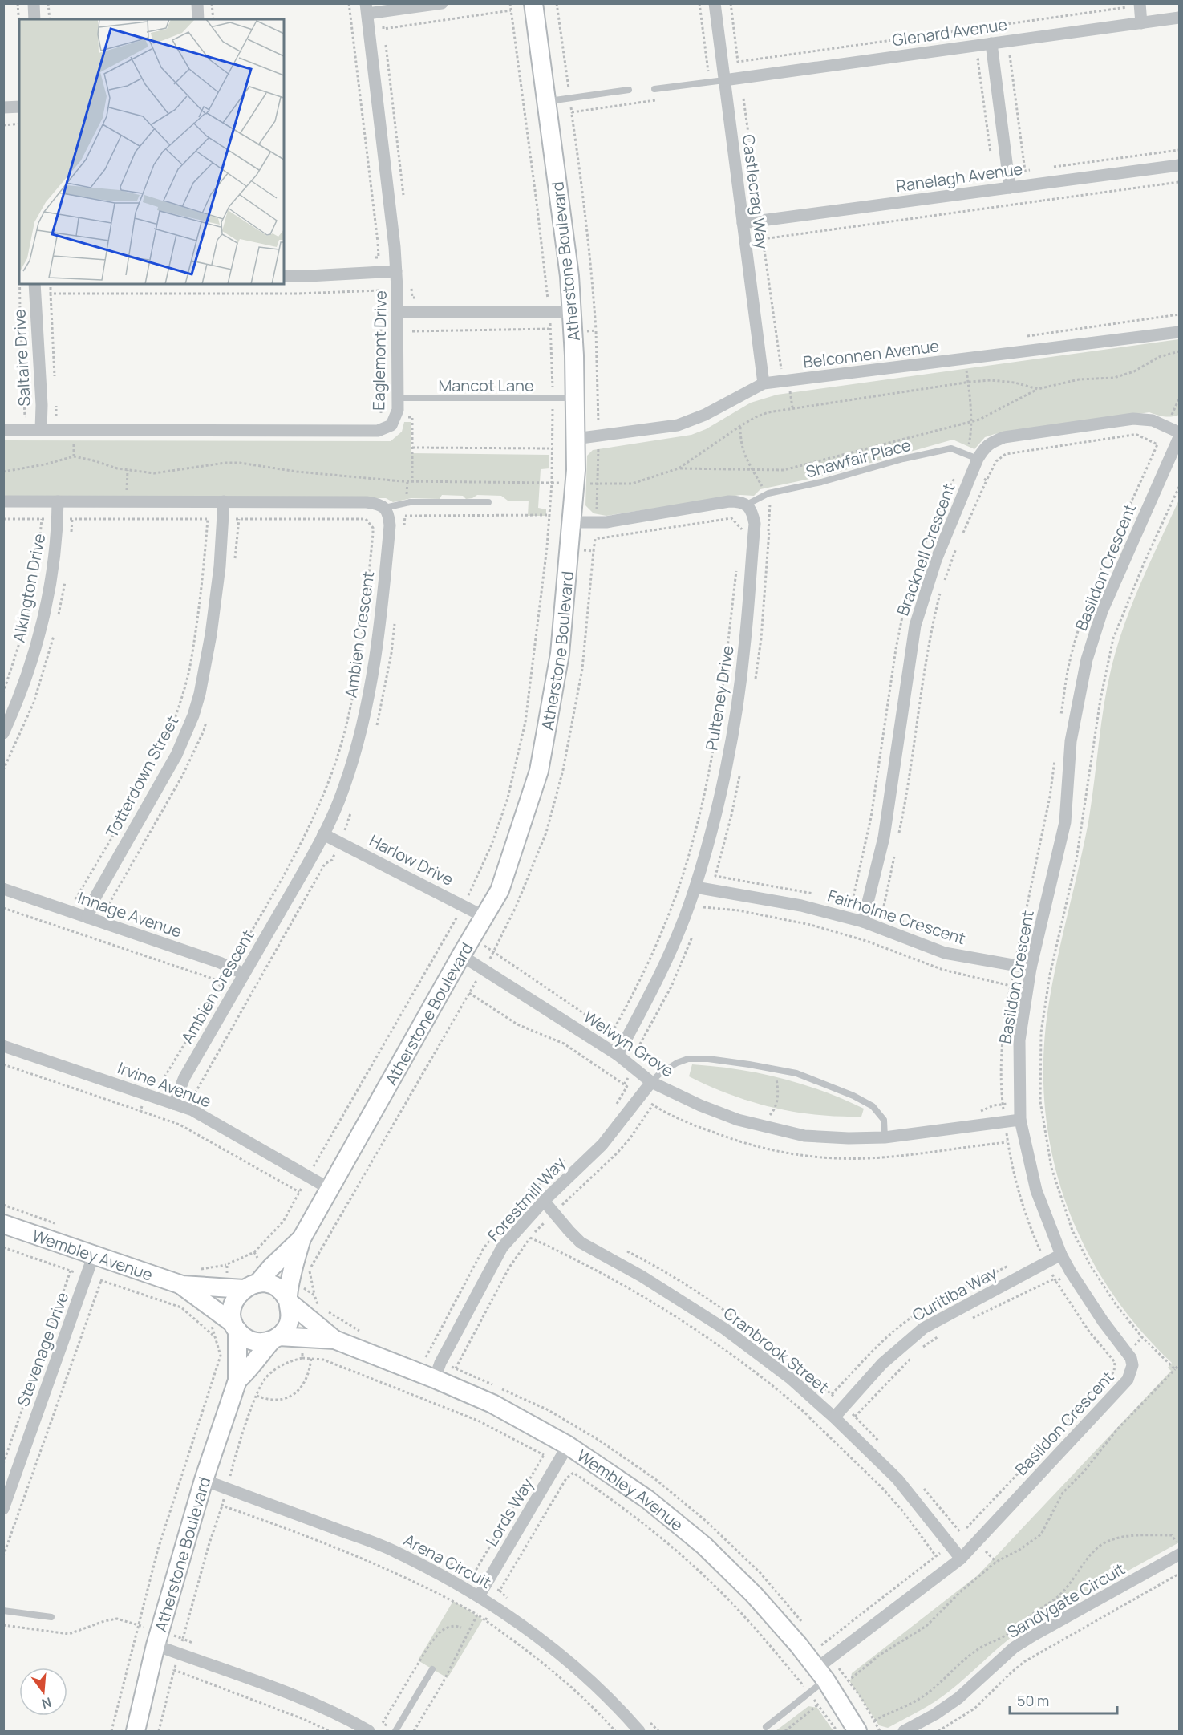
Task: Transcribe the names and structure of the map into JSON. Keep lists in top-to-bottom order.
{
  "streets": {
    "street": [
      "Glenard Avenue",
      "Ranelagh Avenue",
      "Castlecrag Way",
      "Atherstone Boulevard",
      "Eaglemont Drive",
      "Belconnen Avenue",
      "Saltaire Drive",
      "Bracknell Crescent",
      "Basildon Crescent",
      "Alkington Drive",
      "Ambien Crescent",
      "Pulteney Drive",
      "Totterdown Street",
      "Harlow Drive",
      "Innage Avenue",
      "Fairholme Crescent",
      "Welwyn Grove",
      "Irvine Avenue",
      "Forestmill Way",
      "Wembley Avenue",
      "Curitiba Way",
      "Stevenage Drive",
      "Cranbrook Street",
      "Lords Way",
      "Arena Circuit",
      "Sandygate Circuit"
    ],
    "lane": ["Mancot Lane", "Shawfair Place"]
  },
  "crossings": [
    ["Glenard Avenue", "Castlecrag Way"],
    ["Ranelagh Avenue", "Castlecrag Way"],
    ["Castlecrag Way", "Belconnen Avenue"],
    ["Atherstone Boulevard", "Belconnen Avenue"],
    ["Atherstone Boulevard", "Mancot Lane"],
    ["Atherstone Boulevard", "Harlow Drive"],
    ["Atherstone Boulevard", "Welwyn Grove"],
    ["Atherstone Boulevard", "Irvine Avenue"],
    ["Atherstone Boulevard", "Wembley Avenue"],
    ["Atherstone Boulevard", "Arena Circuit"],
    ["Eaglemont Drive", "Saltaire Drive"],
    ["Eaglemont Drive", "Mancot Lane"],
    ["Shawfair Place", "Bracknell Crescent"],
    ["Shawfair Place", "Pulteney Drive"],
    ["Bracknell Crescent", "Fairholme Crescent"],
    ["Basildon Crescent", "Fairholme Crescent"],
    ["Basildon Crescent", "Welwyn Grove"],
    ["Basildon Crescent", "Wembley Avenue"],
    ["Basildon Crescent", "Curitiba Way"],
    ["Basildon Crescent", "Cranbrook Street"],
    ["Ambien Crescent", "Harlow Drive"],
    ["Ambien Crescent", "Innage Avenue"],
    ["Ambien Crescent", "Irvine Avenue"],
    ["Pulteney Drive", "Fairholme Crescent"],
    ["Pulteney Drive", "Welwyn Grove"],
    ["Totterdown Street", "Innage Avenue"],
    ["Welwyn Grove", "Forestmill Way"],
    ["Forestmill Way", "Wembley Avenue"],
    ["Forestmill Way", "Cranbrook Street"],
    ["Wembley Avenue", "Stevenage Drive"],
    ["Wembley Avenue", "Lords Way"],
    ["Curitiba Way", "Cranbrook Street"],
    ["Lords Way", "Arena Circuit"]
  ],
  "scale_bar": "50 m",
  "north": "bottom"
}
